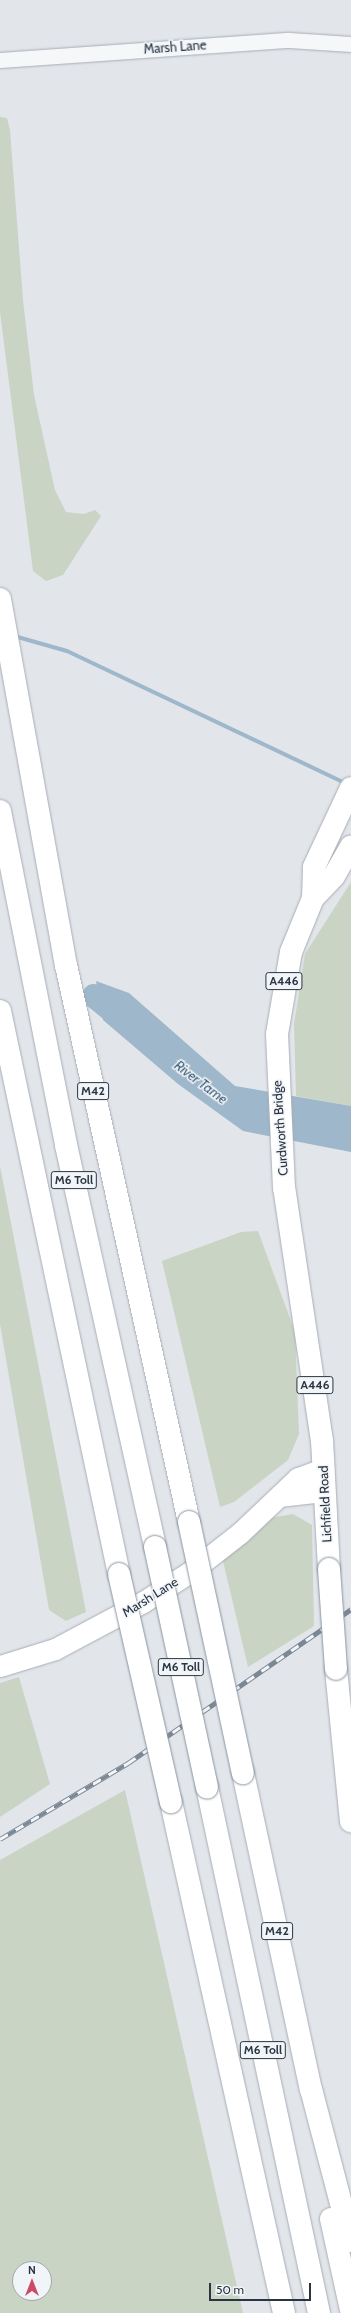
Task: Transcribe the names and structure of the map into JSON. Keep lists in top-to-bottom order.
{
  "streets": {
    "highway": [
      "A446",
      "M42",
      "Curdworth Bridge",
      "M6 Toll",
      "Lichfield Road"
    ],
    "main road": ["Marsh Lane"]
  },
  "crossings": [
    ["Marsh Lane", "Lichfield Road"],
    ["A446", "Curdworth Bridge"],
    ["Curdworth Bridge", "Lichfield Road"]
  ],
  "water": ["River Tame"],
  "scale_bar": "50 m",
  "north": "top"
}
